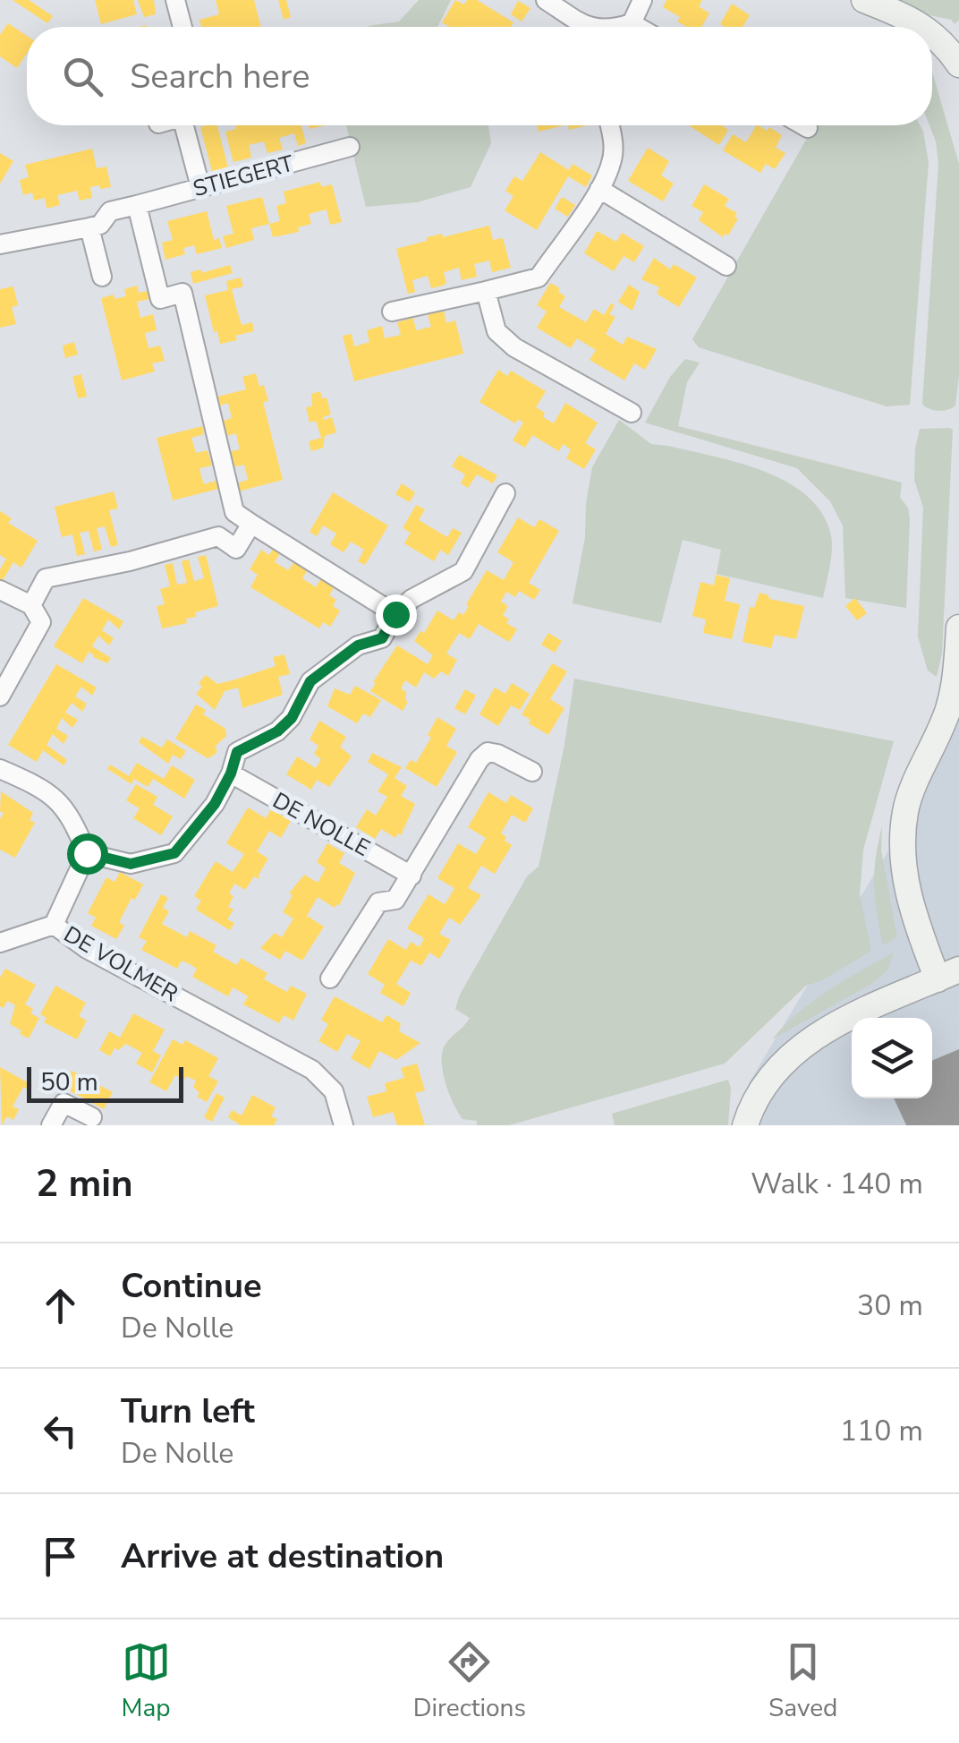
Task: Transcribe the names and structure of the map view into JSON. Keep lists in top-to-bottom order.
{
  "streets": {
    "street": ["STIEGERT", "DE NOLLE", "DE VOLMER"]
  },
  "scale_bar": "50 m",
  "page": {
    "search": "Search here",
    "scale": "50 m",
    "heading": ["2 min", "Walk · 140 m"],
    "list": [
      ["Continue", "De Nolle", "30 m"],
      ["Turn left", "De Nolle", "110 m"],
      "Arrive at destination"
    ],
    "nav": ["Map", "Directions", "Saved"]
  }
}
